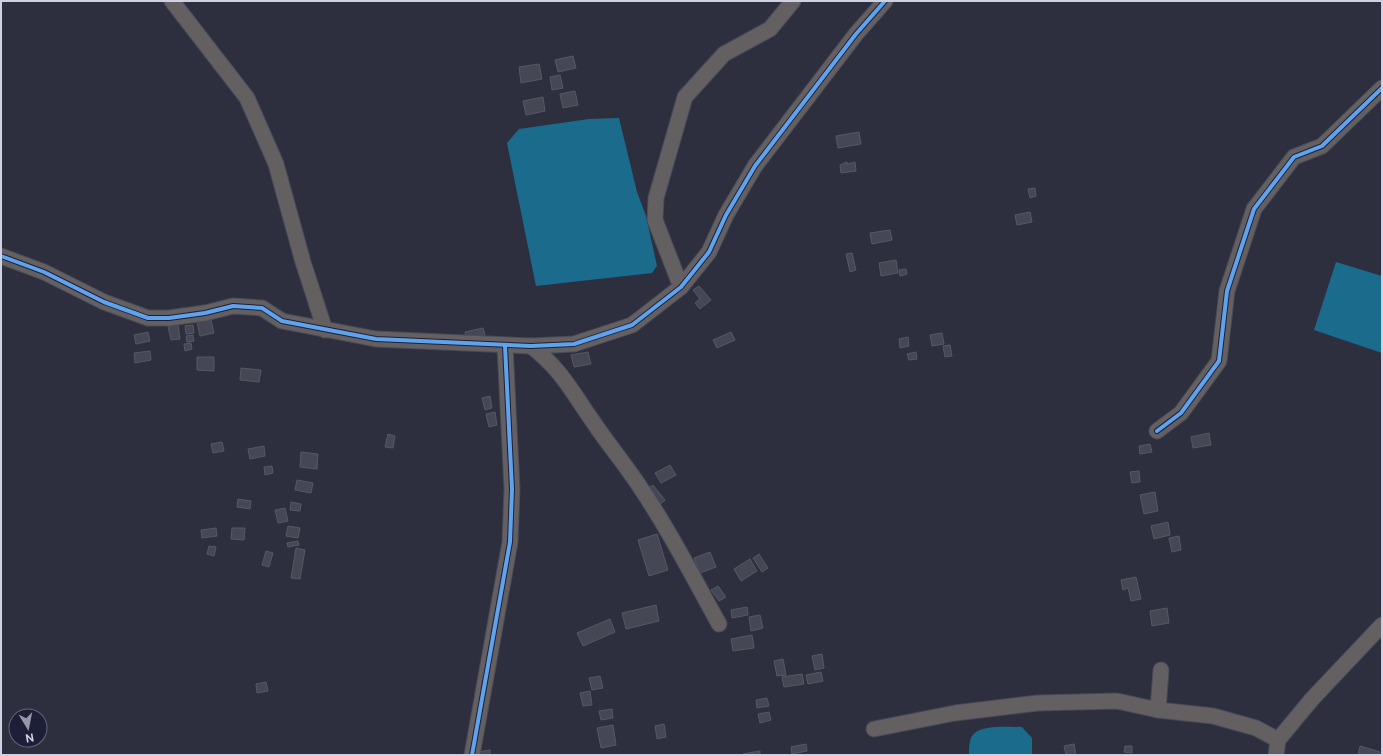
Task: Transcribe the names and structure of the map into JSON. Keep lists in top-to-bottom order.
{
  "north": "bottom"
}
